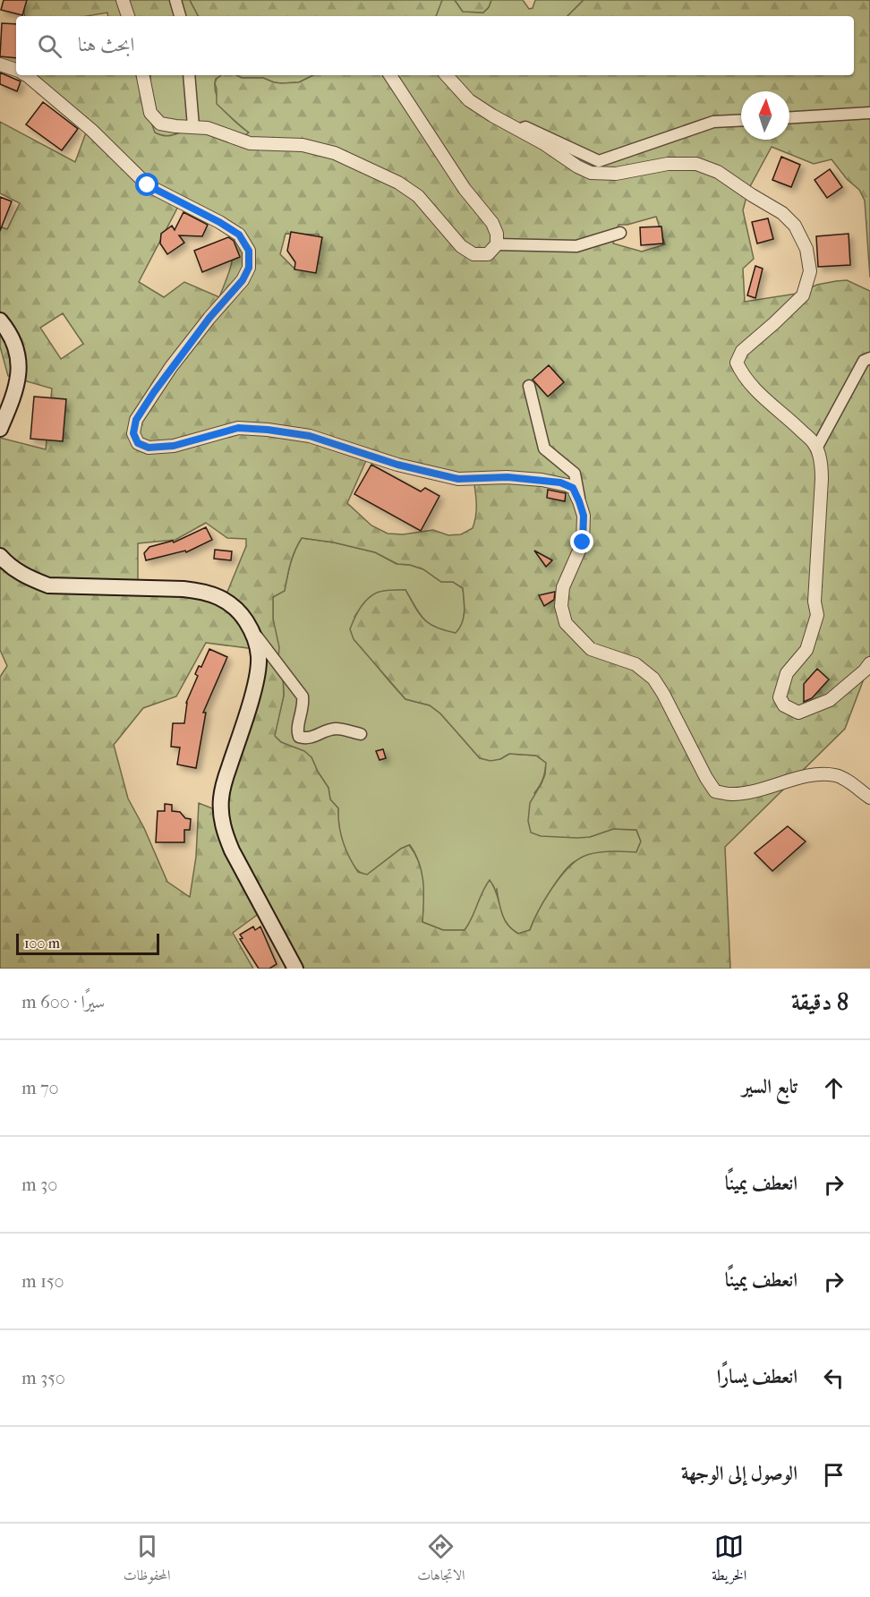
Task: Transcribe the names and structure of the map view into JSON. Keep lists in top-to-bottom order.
{
  "scale_bar": "100 m",
  "north": "top",
  "page": {
    "search": "ابحث هنا",
    "scale": "100 m",
    "heading": ["8 دقيقة", "سيرًا · 600 m"],
    "list": [
      ["تابع السير", "70 m"],
      ["انعطف يمينًا", "30 m"],
      ["انعطف يمينًا", "150 m"],
      ["انعطف يسارًا", "350 m"],
      "الوصول إلى الوجهة"
    ],
    "nav": ["الخريطة", "الاتجاهات", "المحفوظات"]
  }
}
